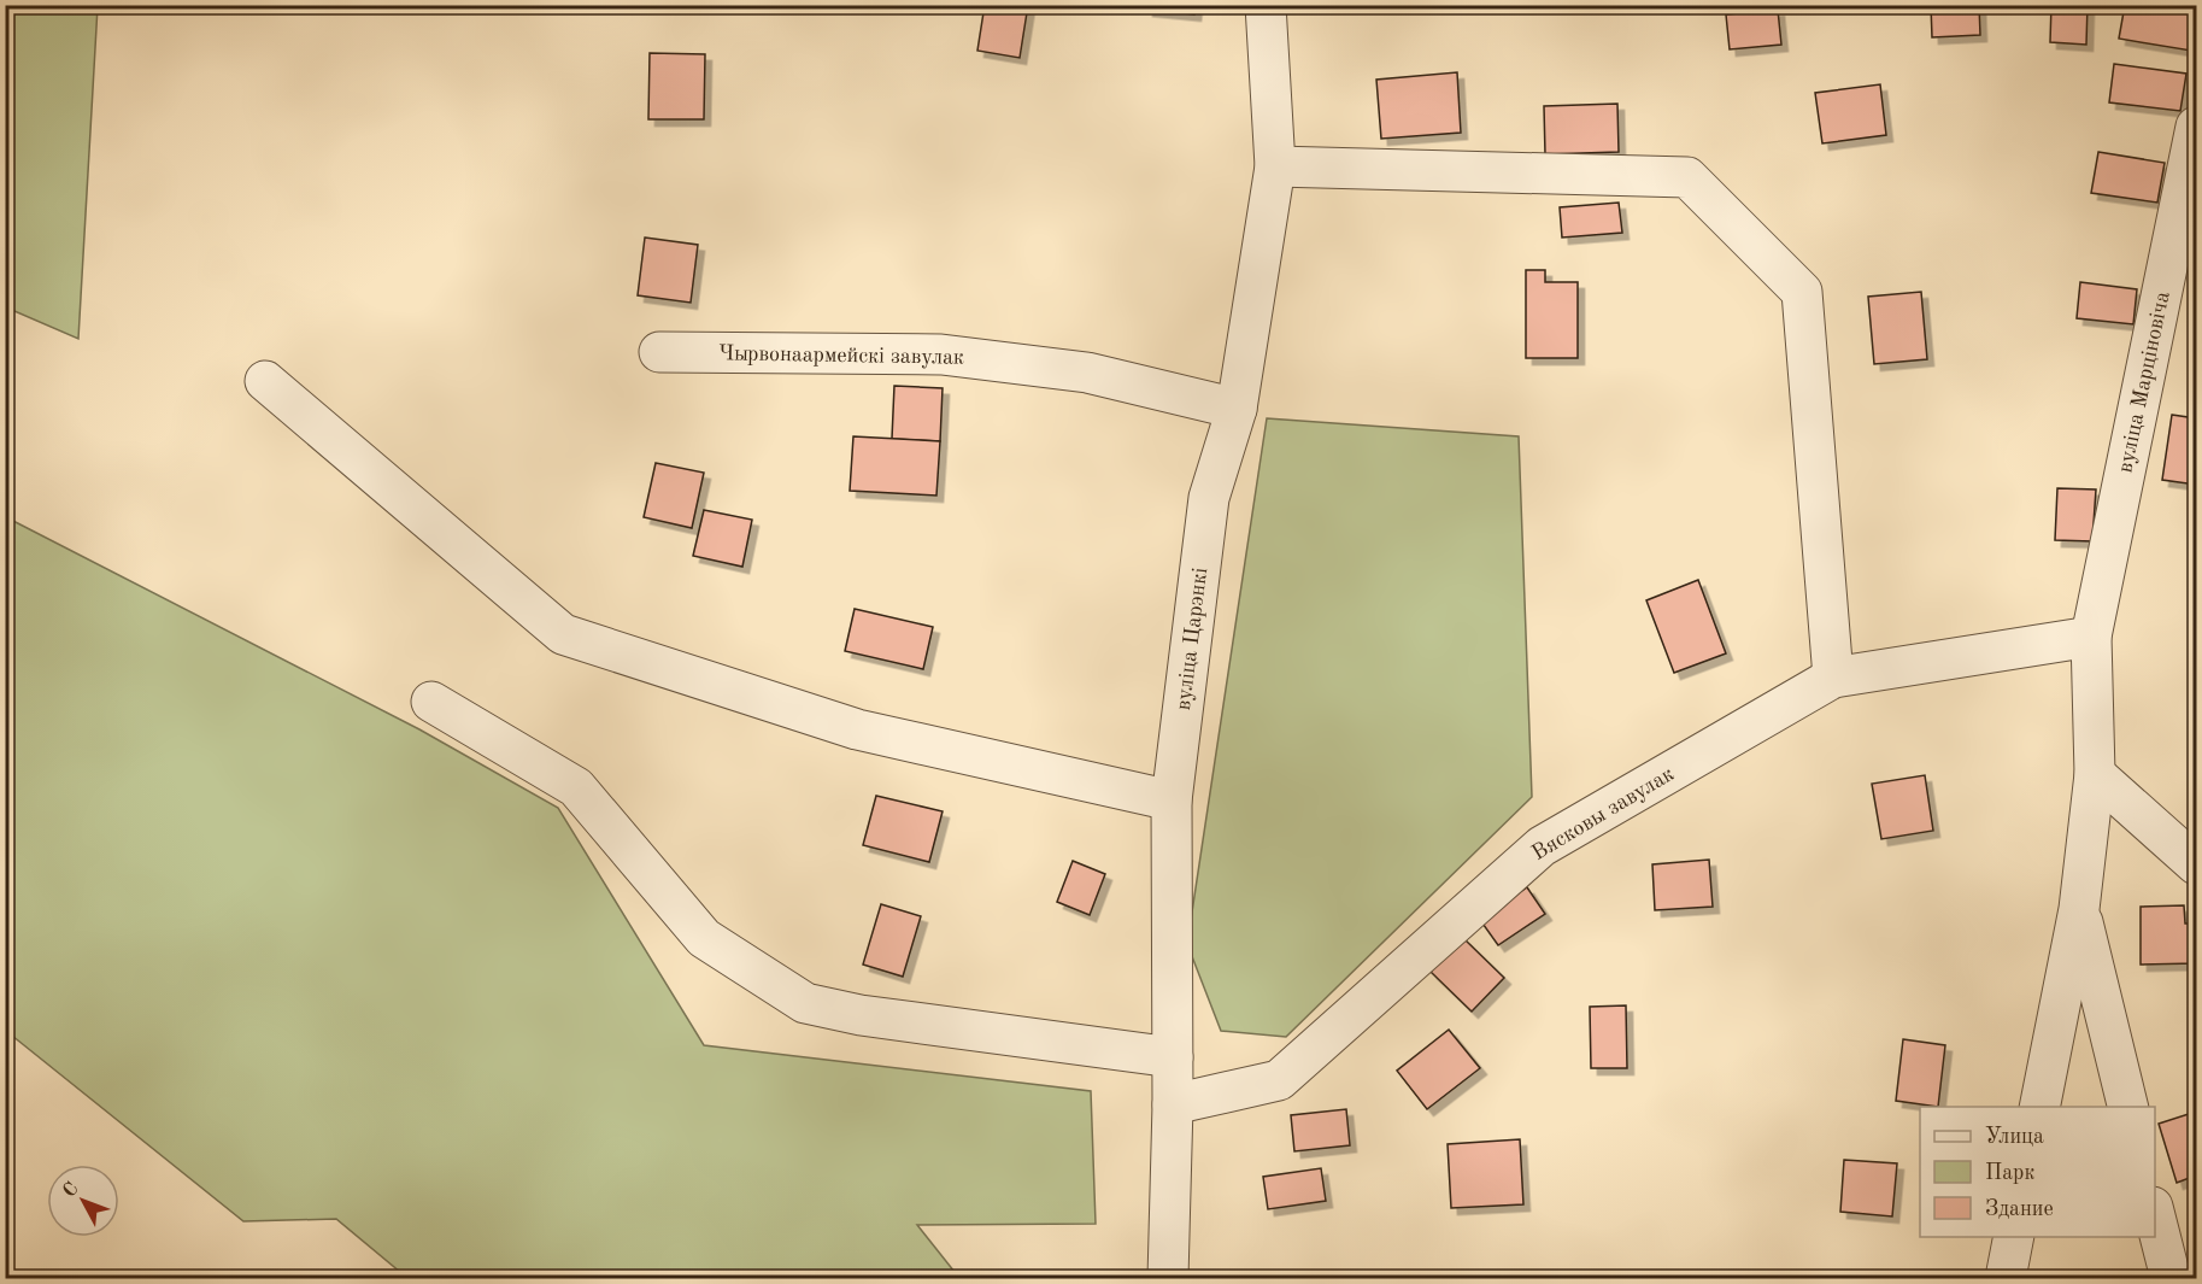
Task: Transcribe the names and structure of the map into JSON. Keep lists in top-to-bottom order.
{
  "streets": {
    "street": [
      "Чырвонаармейскі завулак",
      "вуліца Марціновіча",
      "вуліца Царэнкі",
      "Вясковы завулак"
    ]
  },
  "crossings": [
    ["Чырвонаармейскі завулак", "вуліца Царэнкі"],
    ["вуліца Марціновіча", "Вясковы завулак"],
    ["вуліца Царэнкі", "Вясковы завулак"]
  ],
  "legend": ["Улица", "Парк", "Здание"],
  "north": "top left"
}
